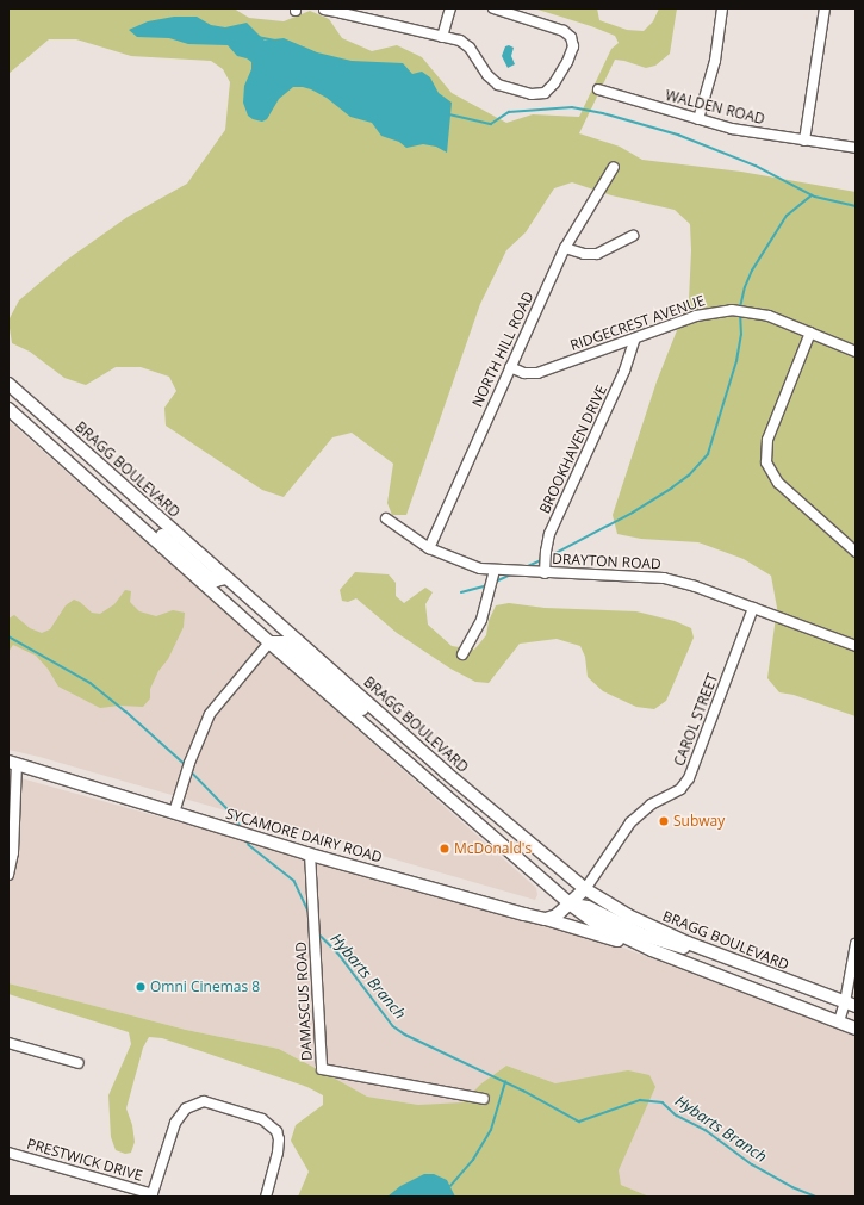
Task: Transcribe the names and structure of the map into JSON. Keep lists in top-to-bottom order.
{
  "streets": {
    "main road": ["BRAGG BOULEVARD", "SYCAMORE DAIRY ROAD"],
    "street": [
      "WALDEN ROAD",
      "RIDGECREST AVENUE",
      "NORTH HILL ROAD",
      "BROOKHAVEN DRIVE",
      "DRAYTON ROAD",
      "CAROL STREET",
      "DAMASCUS ROAD",
      "PRESTWICK DRIVE"
    ]
  },
  "crossings": [
    ["RIDGECREST AVENUE", "NORTH HILL ROAD"],
    ["RIDGECREST AVENUE", "BROOKHAVEN DRIVE"],
    ["NORTH HILL ROAD", "DRAYTON ROAD"],
    ["BROOKHAVEN DRIVE", "DRAYTON ROAD"],
    ["BRAGG BOULEVARD", "CAROL STREET"],
    ["DRAYTON ROAD", "CAROL STREET"],
    ["SYCAMORE DAIRY ROAD", "DAMASCUS ROAD"]
  ],
  "water": ["Hybarts Branch"],
  "places": ["Subway", "McDonald's", "Omni Cinemas 8"]
}
